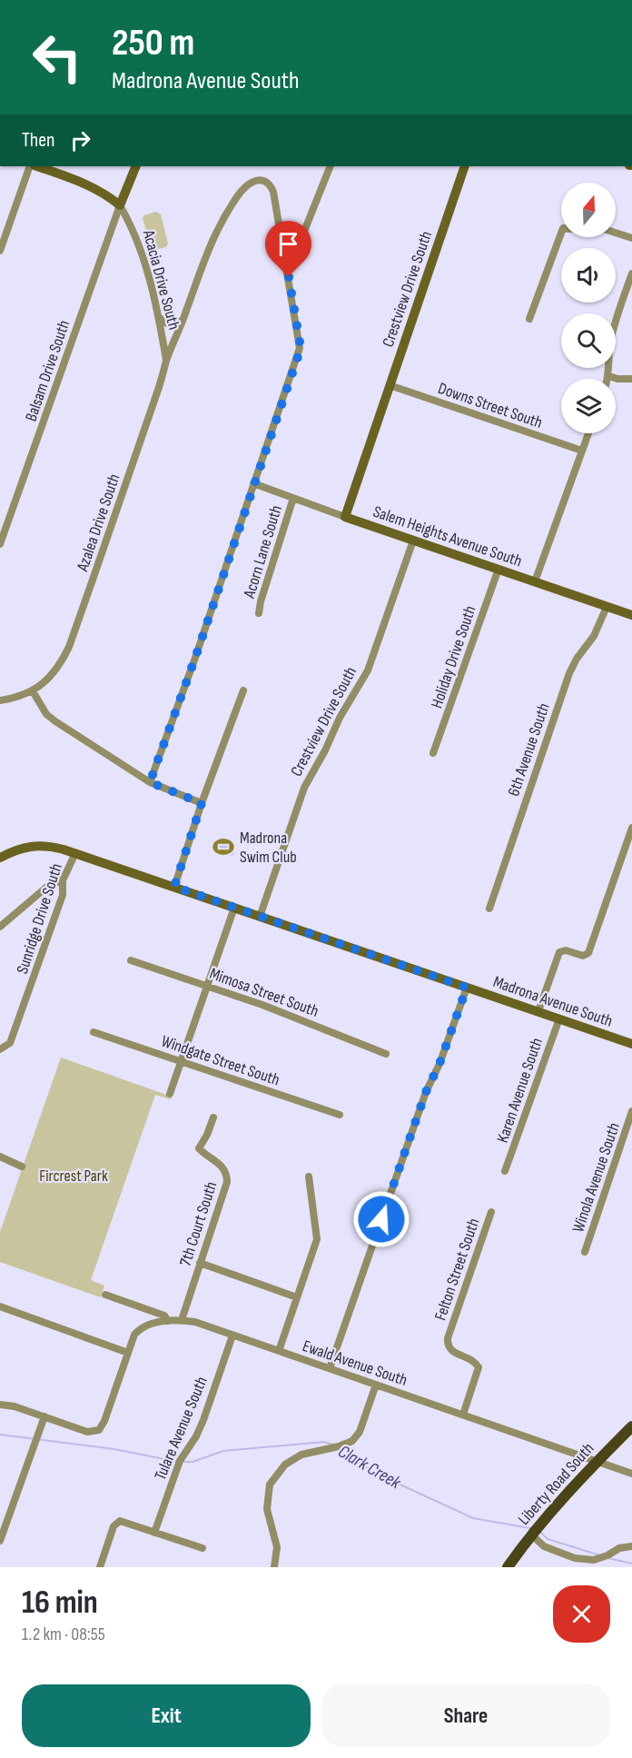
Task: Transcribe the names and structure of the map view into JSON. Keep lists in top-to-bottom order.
{
  "streets": {
    "main road": ["Liberty Road South"],
    "street": [
      "Acacia Drive South",
      "Crestview Drive South",
      "Balsam Drive South",
      "Downs Street South",
      "Azalea Drive South",
      "Salem Heights Avenue South",
      "Acorn Lane South",
      "Holiday Drive South",
      "6th Avenue South",
      "Sunridge Drive South",
      "Mimosa Street South",
      "Madrona Avenue South",
      "Windgate Street South",
      "Karen Avenue South",
      "Winola Avenue South",
      "7th Court South",
      "Felton Street South",
      "Ewald Avenue South",
      "Tulare Avenue South"
    ]
  },
  "crossings": [
    ["Acacia Drive South", "Balsam Drive South"],
    ["Acacia Drive South", "Azalea Drive South"],
    ["Crestview Drive South", "Downs Street South"],
    ["Crestview Drive South", "Salem Heights Avenue South"],
    ["Crestview Drive South", "Madrona Avenue South"],
    ["Salem Heights Avenue South", "Acorn Lane South"],
    ["Salem Heights Avenue South", "Holiday Drive South"],
    ["Salem Heights Avenue South", "6th Avenue South"],
    ["Sunridge Drive South", "Madrona Avenue South"],
    ["Madrona Avenue South", "Karen Avenue South"],
    ["7th Court South", "Ewald Avenue South"],
    ["Felton Street South", "Ewald Avenue South"],
    ["Ewald Avenue South", "Tulare Avenue South"],
    ["Ewald Avenue South", "Liberty Road South"]
  ],
  "water": ["Clark Creek"],
  "parks": ["Fircrest Park"],
  "places": {
    "sports": ["Madrona Swim Club"]
  },
  "north": "top",
  "page": {
    "turn": ["250 m", "Madrona Avenue South"],
    "then": "Then",
    "heading": ["16 min", "1.2 km · 08:55"],
    "buttons": ["Exit", "Share"]
  }
}
